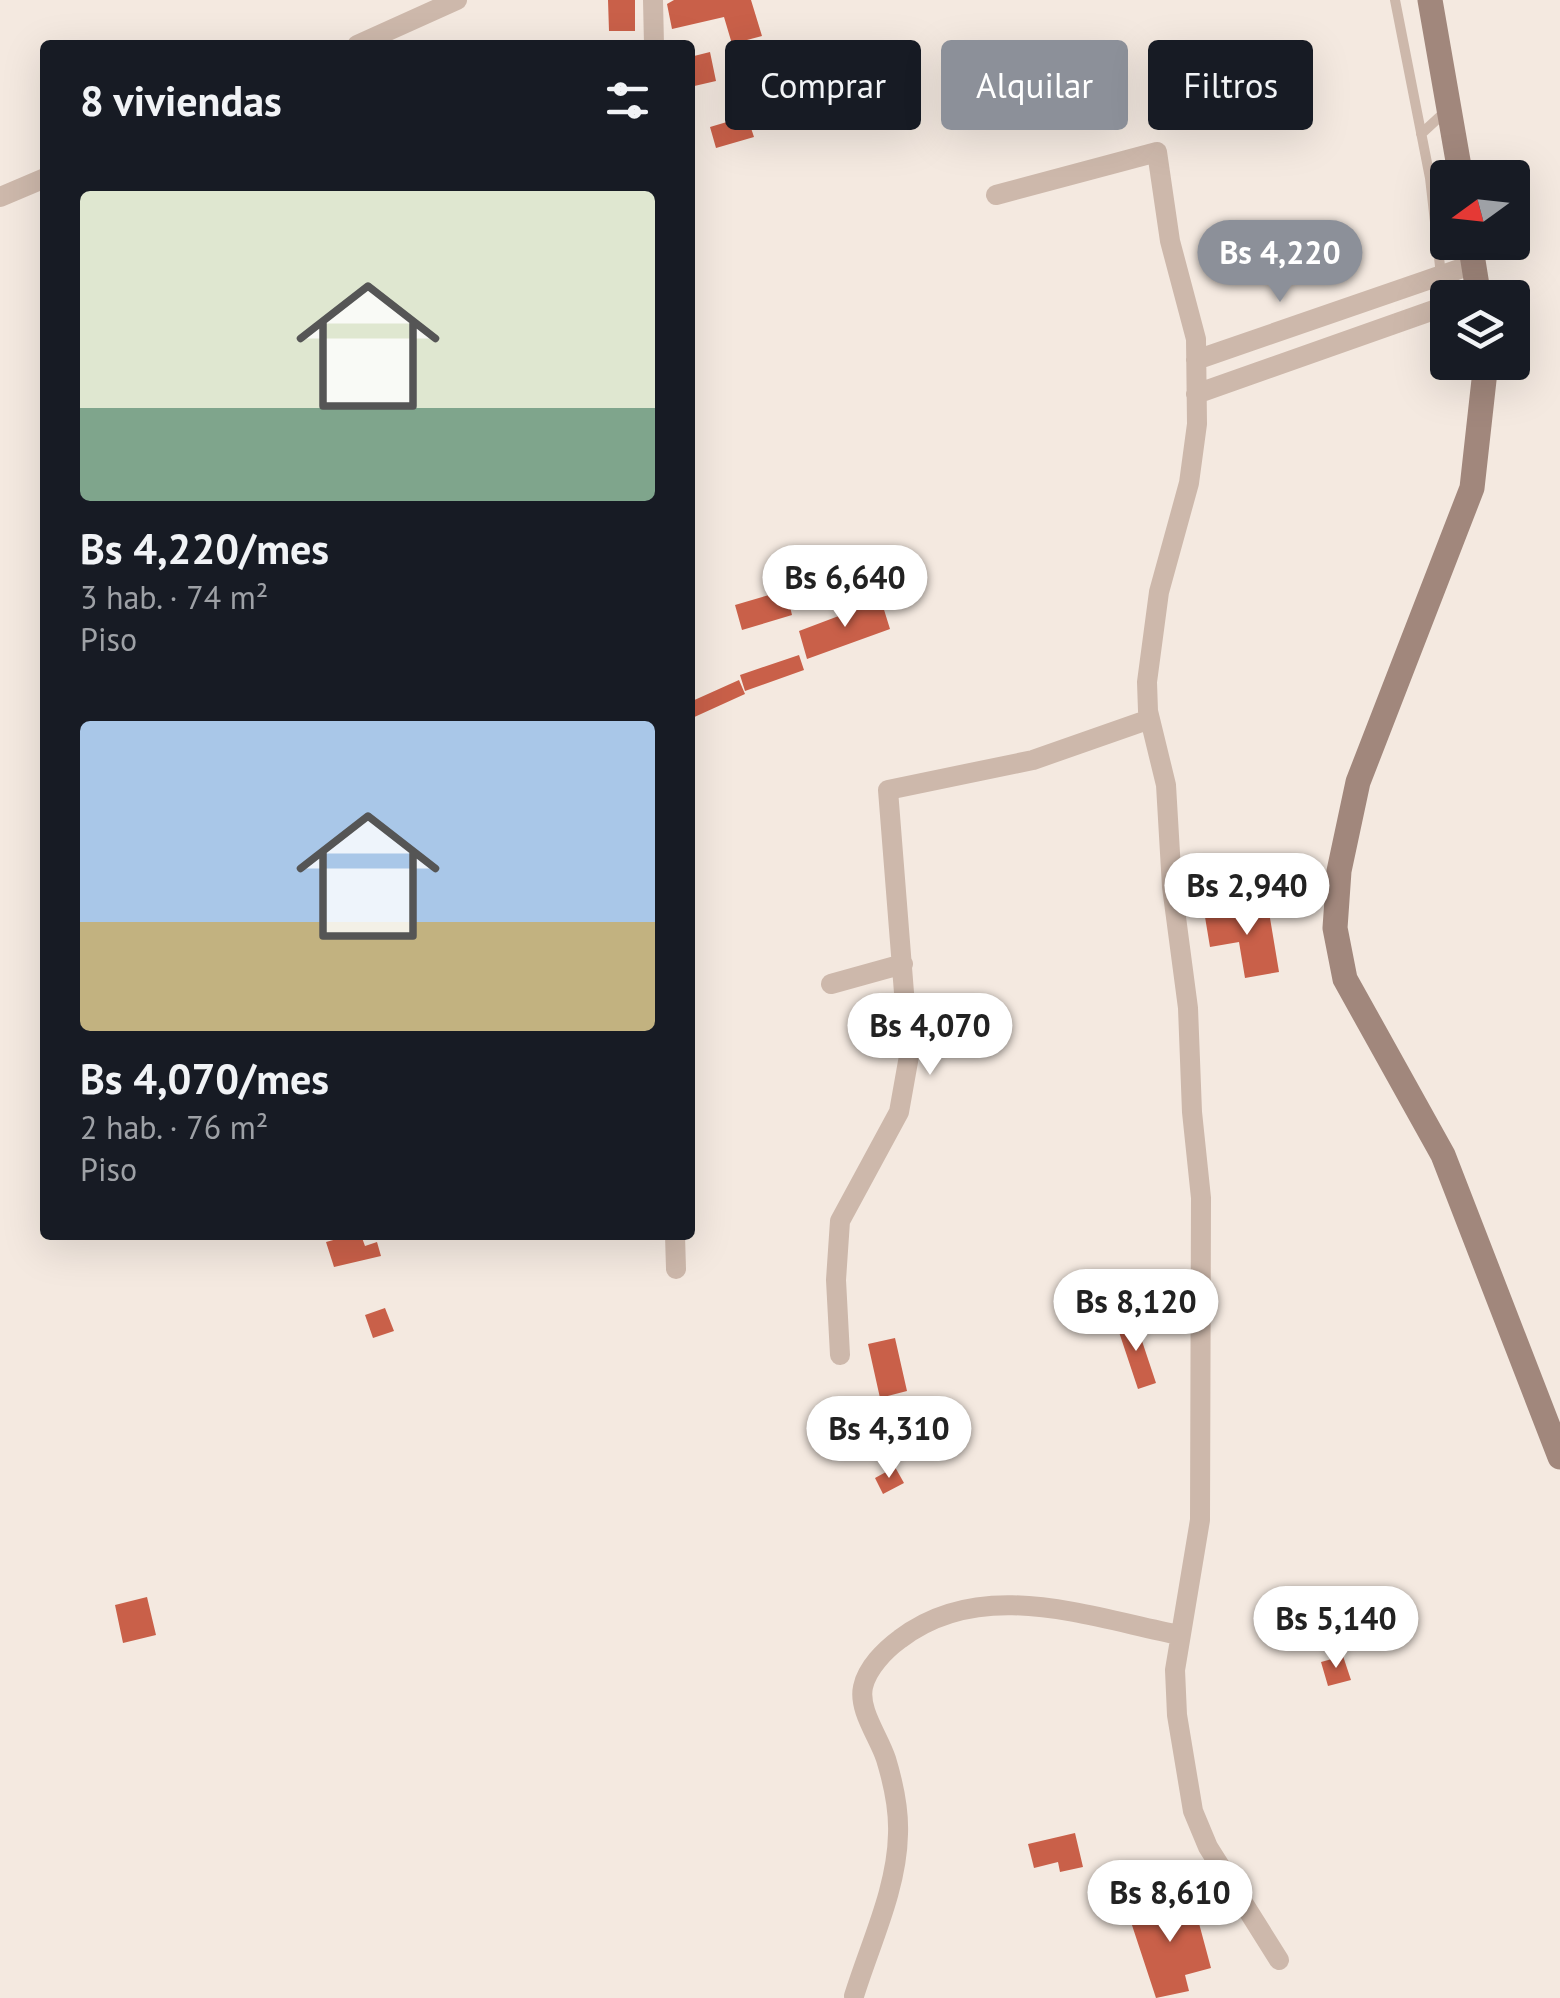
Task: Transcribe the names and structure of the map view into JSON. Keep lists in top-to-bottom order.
{
  "north": "left",
  "page": {
    "chip": ["Comprar", "Alquilar", "Filtros"],
    "heading": "8 viviendas",
    "list": [
      {
        "name": "Bs 4,220/mes",
        "note": "3 hab. · 74 m² · Piso"
      },
      {
        "name": "Bs 4,070/mes",
        "note": "2 hab. · 76 m² · Piso"
      }
    ],
    "price": [
      "Bs 4,220",
      "Bs 6,640",
      "Bs 2,940",
      "Bs 4,070",
      "Bs 8,120",
      "Bs 4,310",
      "Bs 5,140",
      "Bs 8,610"
    ]
  }
}
